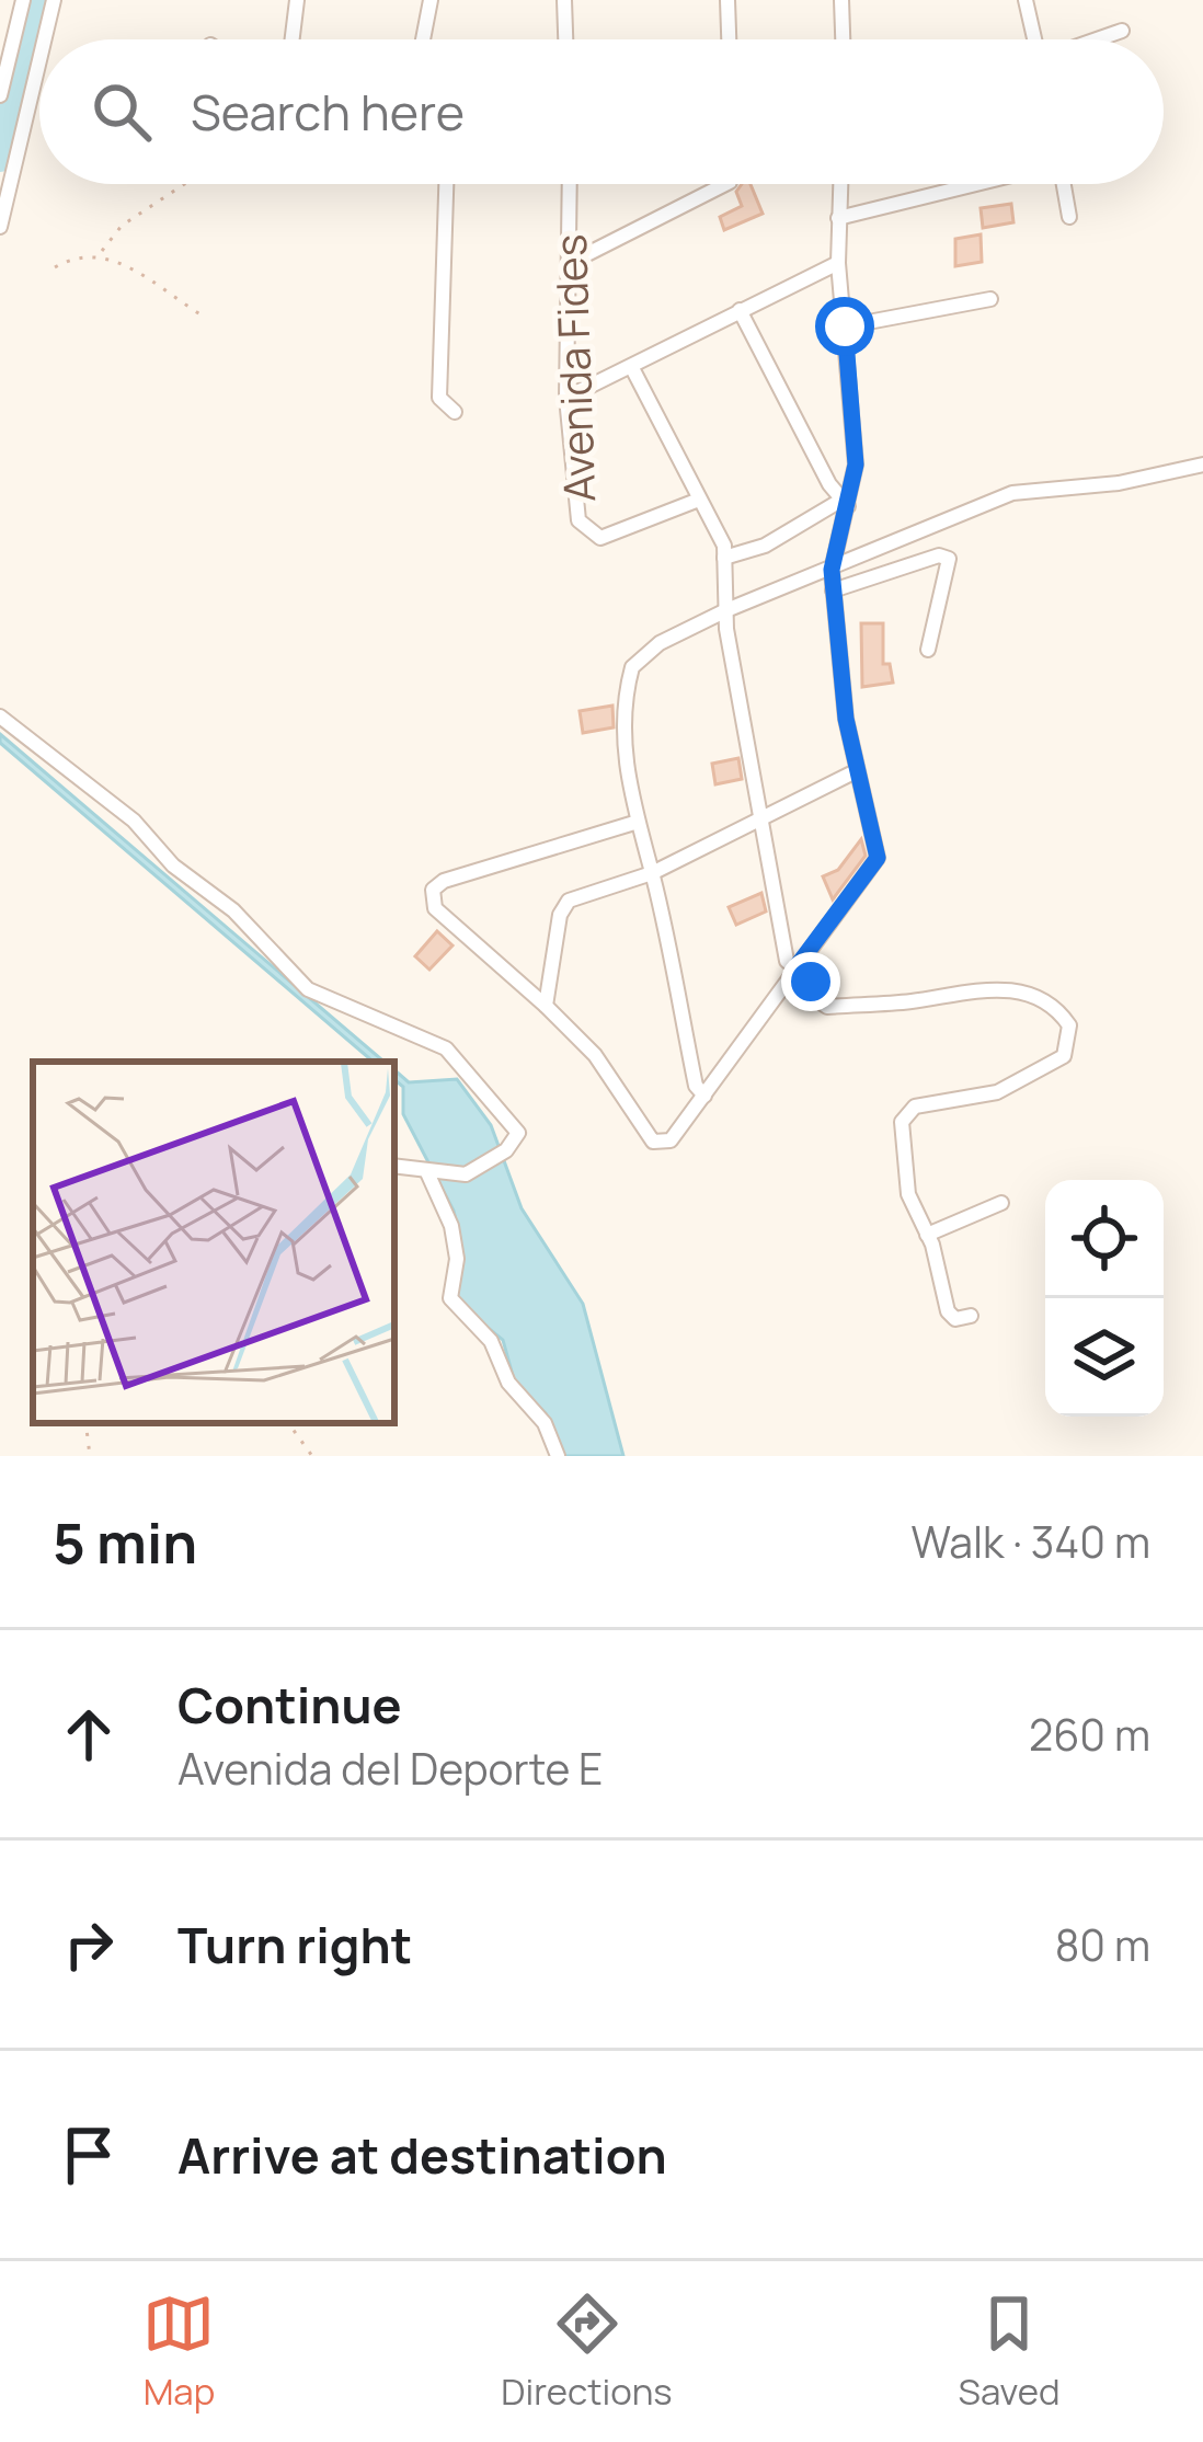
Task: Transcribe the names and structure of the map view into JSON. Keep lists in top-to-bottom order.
{
  "streets": {
    "street": ["Avenida Fides"]
  },
  "page": {
    "search": "Search here",
    "heading": ["5 min", "Walk · 340 m"],
    "list": [
      ["Continue", "Avenida del Deporte E", "260 m"],
      ["Turn right", "80 m"],
      "Arrive at destination"
    ],
    "nav": ["Map", "Directions", "Saved"]
  }
}
